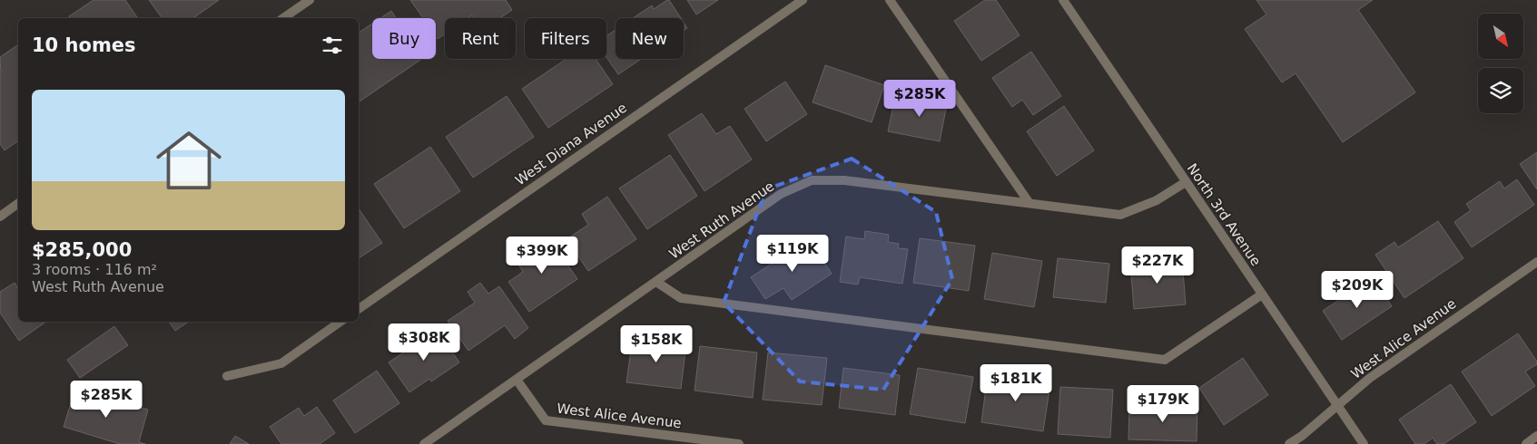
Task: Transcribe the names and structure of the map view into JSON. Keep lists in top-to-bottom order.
{
  "streets": {
    "street": [
      "West Diana Avenue",
      "North 3rd Avenue",
      "West Ruth Avenue",
      "West Alice Avenue"
    ]
  },
  "crossings": [
    ["North 3rd Avenue", "West Ruth Avenue"],
    ["North 3rd Avenue", "West Alice Avenue"],
    ["West Ruth Avenue", "West Alice Avenue"]
  ],
  "north": "bottom right",
  "page": {
    "chip": [
      "Buy",
      "Rent",
      "Filters",
      "New"
    ],
    "heading": "10 homes",
    "list": [
      {
        "name": "$285,000",
        "note": "3 rooms · 116 m² · West Ruth Avenue"
      }
    ],
    "price": [
      "$285K",
      "$119K",
      "$399K",
      "$227K",
      "$209K",
      "$308K",
      "$158K",
      "$181K",
      "$285K",
      "$179K"
    ]
  }
}
